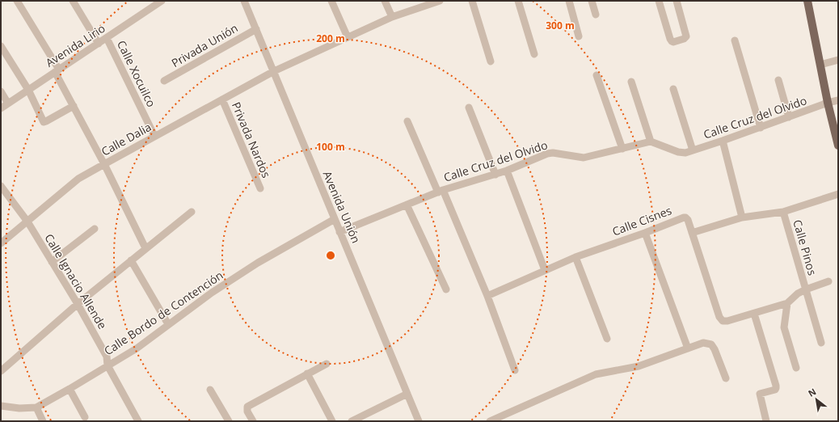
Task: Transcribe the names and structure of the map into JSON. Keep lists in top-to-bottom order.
{
  "streets": {
    "street": [
      "Avenida Lirio",
      "Privada Unión",
      "Calle Xocuilco",
      "Calle Cruz del Olvido",
      "Calle Dalia",
      "Privada Nardos",
      "Avenida Unión",
      "Calle Cisnes",
      "Calle Pinos",
      "Calle Ignacio Allende",
      "Calle Bordo de Contención"
    ]
  },
  "crossings": [
    ["Avenida Lirio", "Calle Xocuilco"],
    ["Privada Unión", "Avenida Unión"],
    ["Calle Xocuilco", "Calle Dalia"],
    ["Calle Cruz del Olvido", "Avenida Unión"],
    ["Calle Dalia", "Privada Nardos"],
    ["Calle Dalia", "Avenida Unión"],
    ["Calle Dalia", "Calle Ignacio Allende"],
    ["Avenida Unión", "Calle Bordo de Contención"],
    ["Calle Ignacio Allende", "Calle Bordo de Contención"]
  ],
  "north": "top left",
  "rings": ["300 m", "200 m", "100 m"]
}
